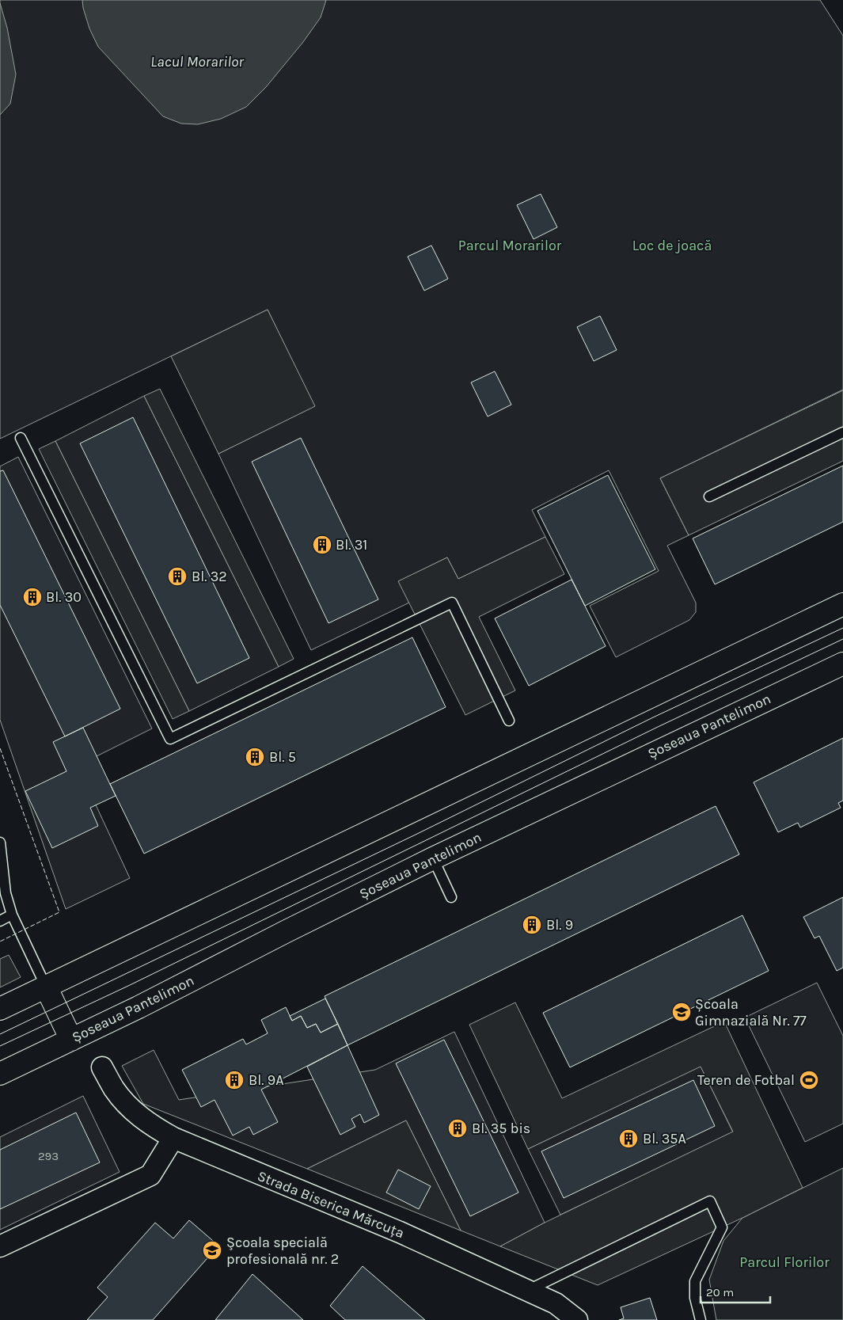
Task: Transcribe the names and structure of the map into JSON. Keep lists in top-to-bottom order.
{
  "streets": {
    "main road": ["Șoseaua Pantelimon"],
    "street": ["Strada Biserica Mărcuța"]
  },
  "water": ["Lacul Morarilor"],
  "parks": ["Parcul Morarilor", "Loc de joacă", "Parcul Florilor"],
  "places": {
    "building": [
      "Bl. 31",
      "Bl. 32",
      "Bl. 30",
      "Bl. 5",
      "Bl. 9",
      "Bl. 9A",
      "Bl. 35 bis",
      "Bl. 35A"
    ],
    "school or university": ["Școala Gimnazială Nr. 77", "Şcoala specială profesională nr. 2"],
    "sports": ["Teren de Fotbal"]
  },
  "house_numbers": ["293"],
  "scale_bar": "20 m"
}
